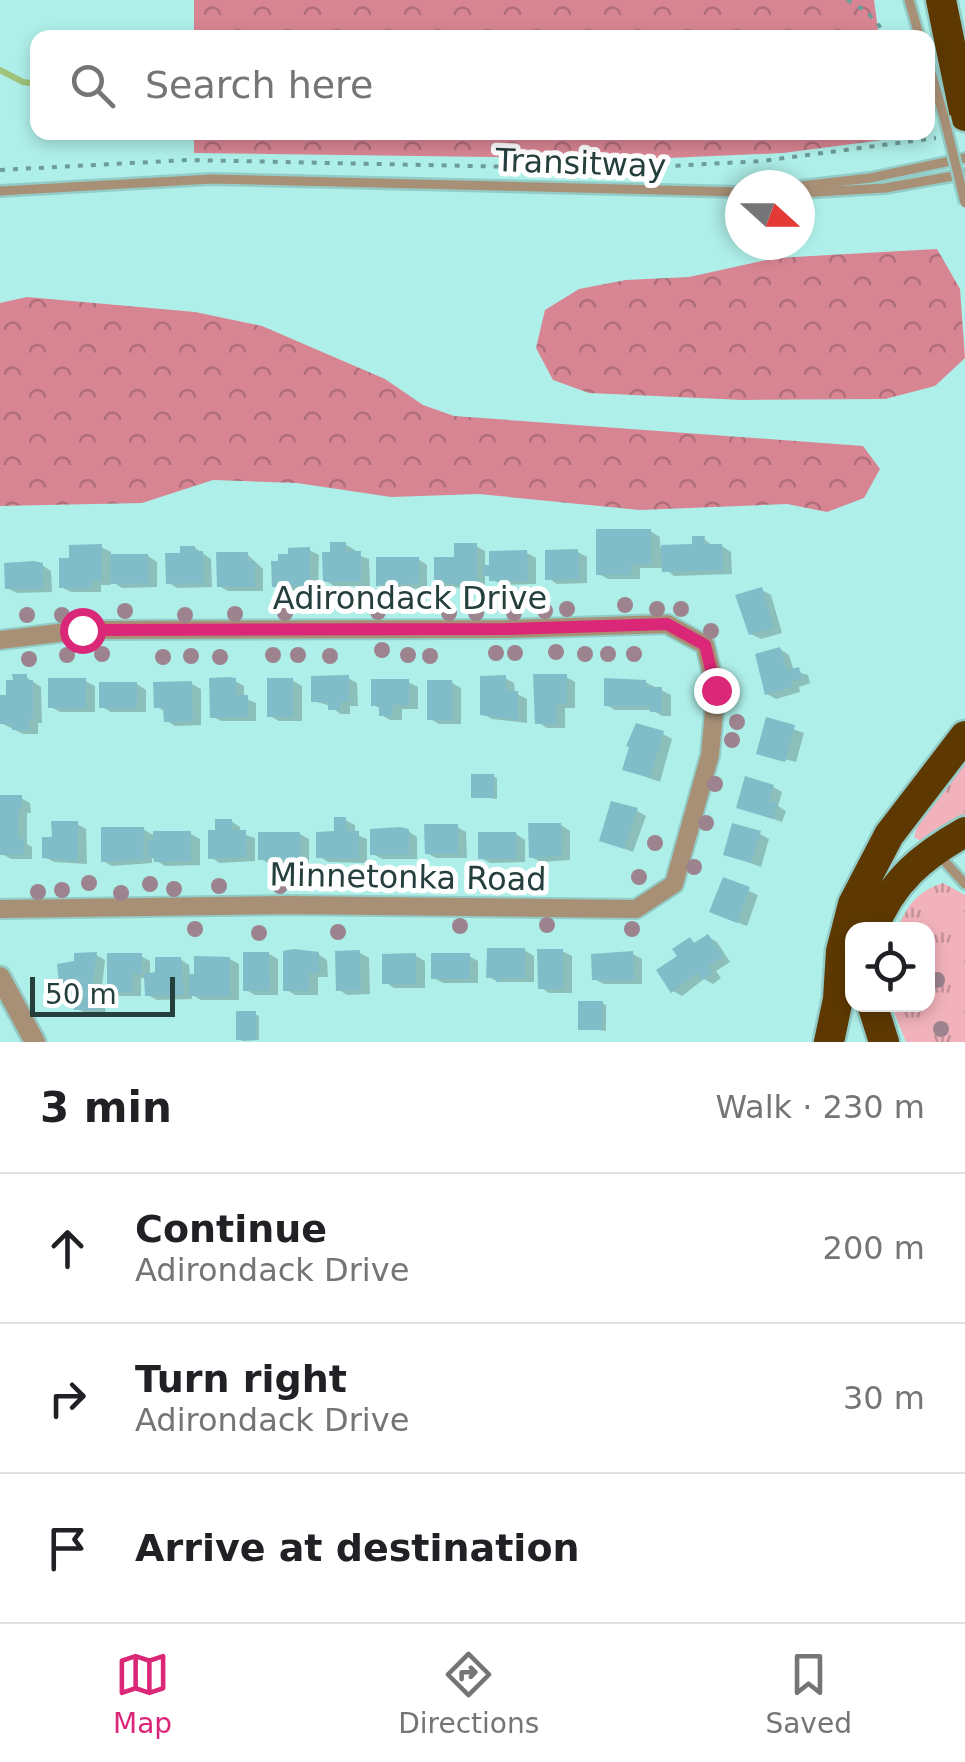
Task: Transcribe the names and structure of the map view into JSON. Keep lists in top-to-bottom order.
{
  "streets": {
    "street": ["Adirondack Drive", "Minnetonka Road"],
    "lane": ["Transitway"]
  },
  "crossings": [
    ["Adirondack Drive", "Minnetonka Road"]
  ],
  "scale_bar": "50 m",
  "north": "right",
  "page": {
    "search": "Search here",
    "scale": "50 m",
    "heading": ["3 min", "Walk · 230 m"],
    "list": [
      ["Continue", "Adirondack Drive", "200 m"],
      ["Turn right", "Adirondack Drive", "30 m"],
      "Arrive at destination"
    ],
    "nav": ["Map", "Directions", "Saved"]
  }
}
